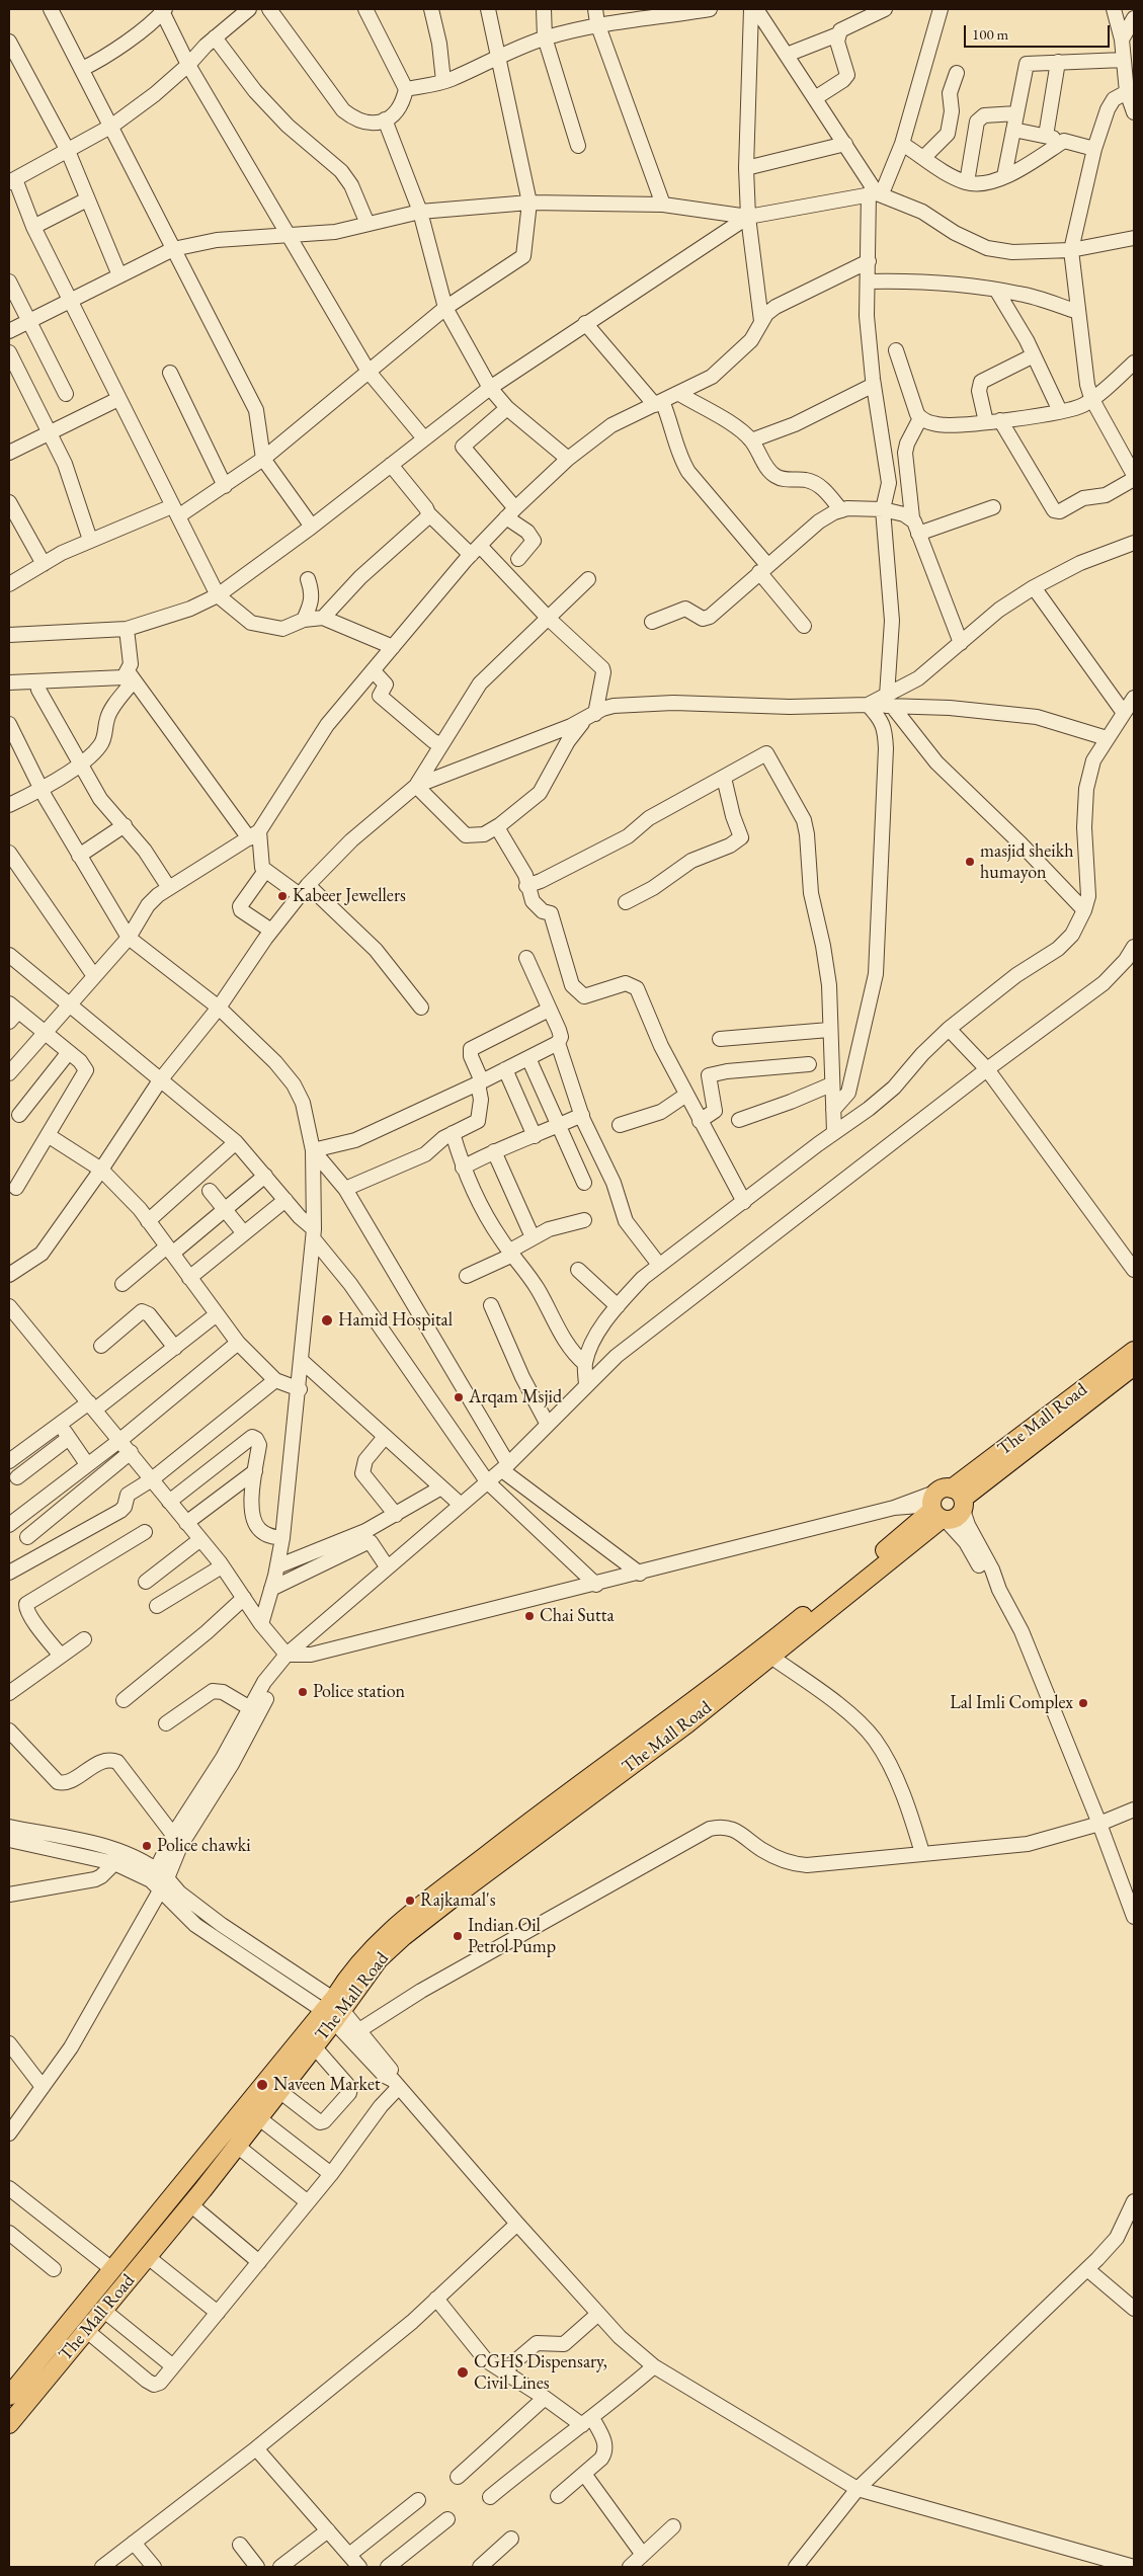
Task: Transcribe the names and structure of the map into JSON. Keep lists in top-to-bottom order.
{
  "streets": {
    "main road": ["The Mall Road"]
  },
  "places": [
    "masjid sheikh humayon",
    "Kabeer Jewellers",
    "Hamid Hospital",
    "Arqam Msjid",
    "Chai Sutta",
    "Police station",
    "Lal Imli Complex",
    "Police chawki",
    "Rajkamal's",
    "Indian Oil Petrol Pump",
    "Naveen Market",
    "CGHS Dispensary, Civil Lines"
  ],
  "scale_bar": "100 m"
}
